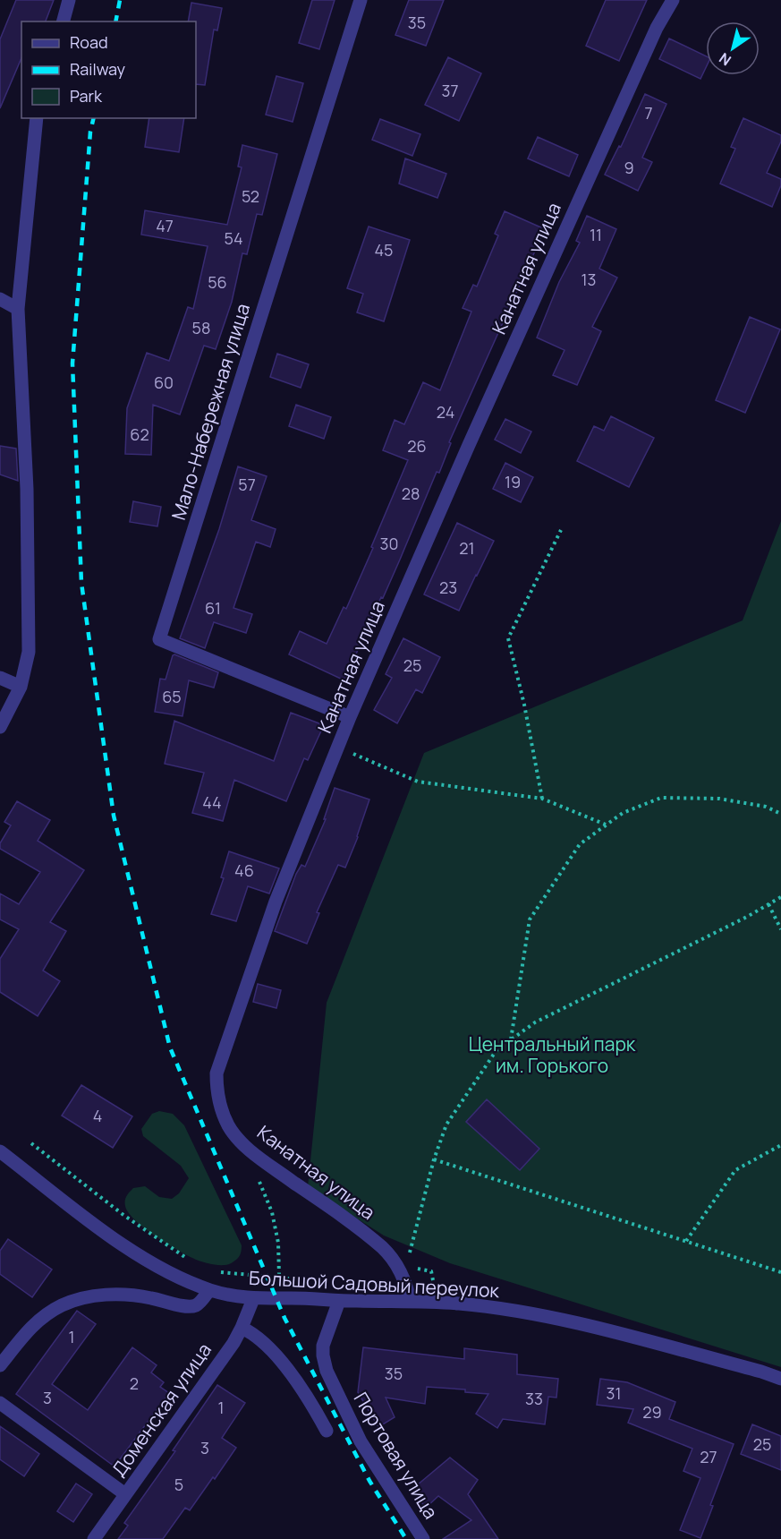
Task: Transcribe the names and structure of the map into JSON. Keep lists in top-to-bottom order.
{
  "streets": {
    "street": [
      "Канатная улица",
      "Мало-Набережная улица",
      "Большой Садовый переулок",
      "Доменская улица",
      "Портовая улица"
    ]
  },
  "crossings": [
    ["Канатная улица", "Мало-Набережная улица"],
    ["Канатная улица", "Большой Садовый переулок"],
    ["Большой Садовый переулок", "Доменская улица"],
    ["Большой Садовый переулок", "Портовая улица"]
  ],
  "parks": ["Центральный парк им. Горького"],
  "house_numbers": [
    "35",
    "37",
    "7",
    "9",
    "52",
    "47",
    "11",
    "54",
    "45",
    "13",
    "56",
    "58",
    "60",
    "24",
    "62",
    "26",
    "19",
    "57",
    "28",
    "30",
    "21",
    "23",
    "61",
    "25",
    "65",
    "44",
    "46",
    "4",
    "1",
    "35",
    "2",
    "31",
    "3",
    "33",
    "1",
    "29",
    "25",
    "3",
    "27",
    "5"
  ],
  "legend": ["Road", "Railway", "Park"],
  "north": "bottom left"
}
